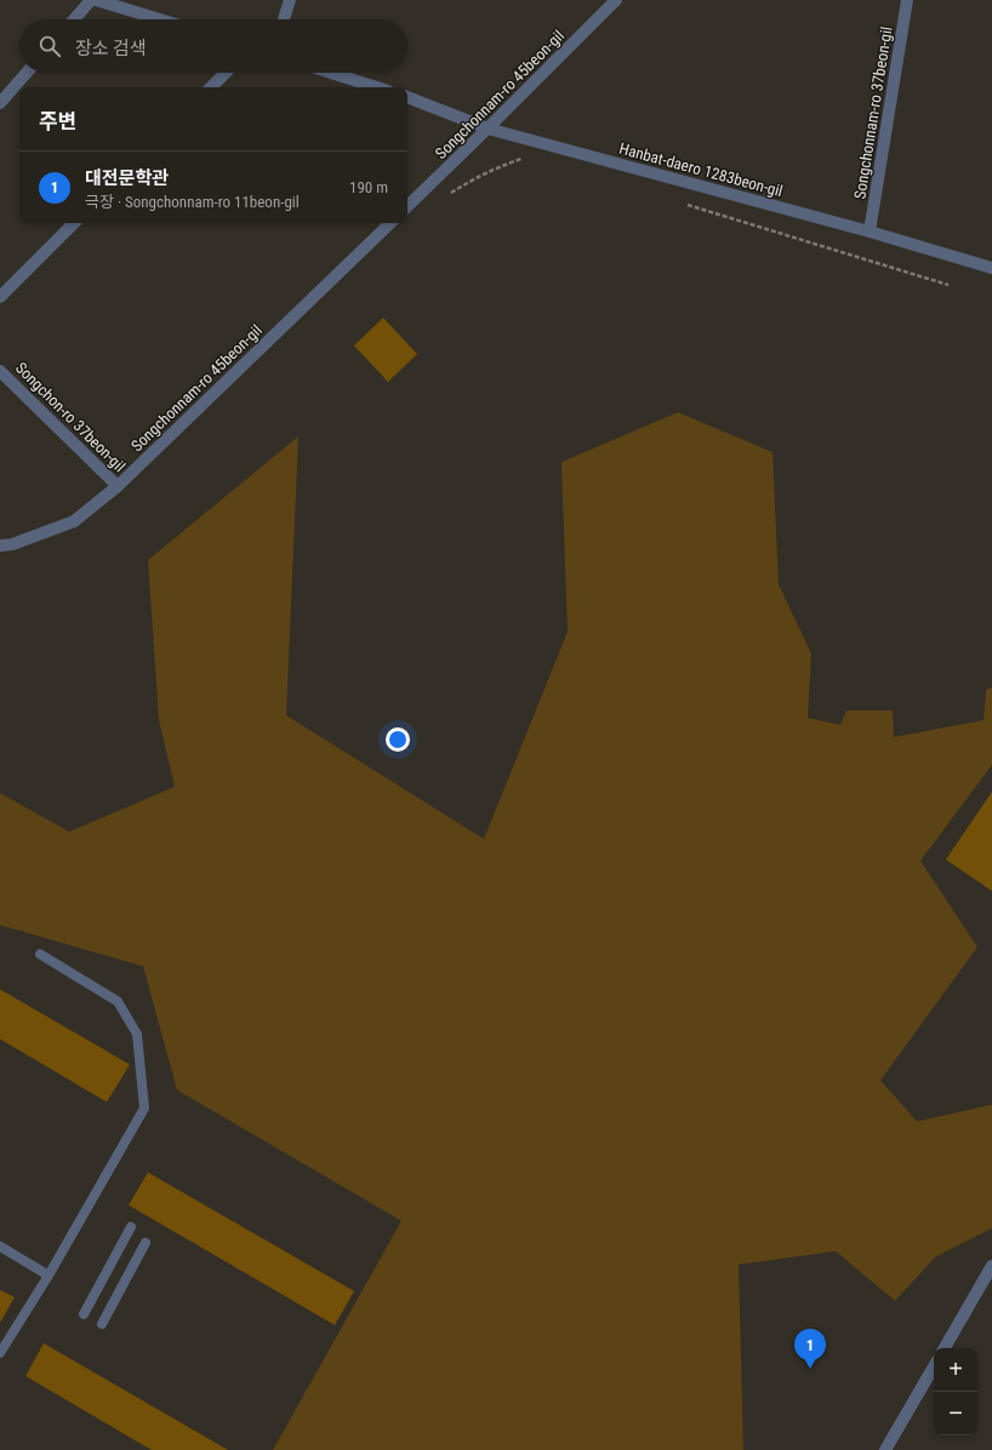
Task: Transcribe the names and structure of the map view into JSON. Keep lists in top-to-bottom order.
{
  "streets": {
    "street": [
      "Songchonnam-ro 45beon-gil",
      "Songchonnam-ro 37beon-gil",
      "Hanbat-daero 1283beon-gil",
      "Songchon-ro 37beon-gil"
    ]
  },
  "crossings": [
    ["Songchonnam-ro 45beon-gil", "Hanbat-daero 1283beon-gil"],
    ["Songchonnam-ro 45beon-gil", "Songchon-ro 37beon-gil"],
    ["Songchonnam-ro 37beon-gil", "Hanbat-daero 1283beon-gil"]
  ],
  "page": {
    "search": "장소 검색",
    "heading": "주변",
    "list": [
      {
        "mark": "1",
        "name": "대전문학관",
        "note": "극장 · Songchonnam-ro 11beon-gil",
        "value": "190 m"
      }
    ],
    "pins": "1",
    "map_buttons": ["+", "−"]
  }
}
